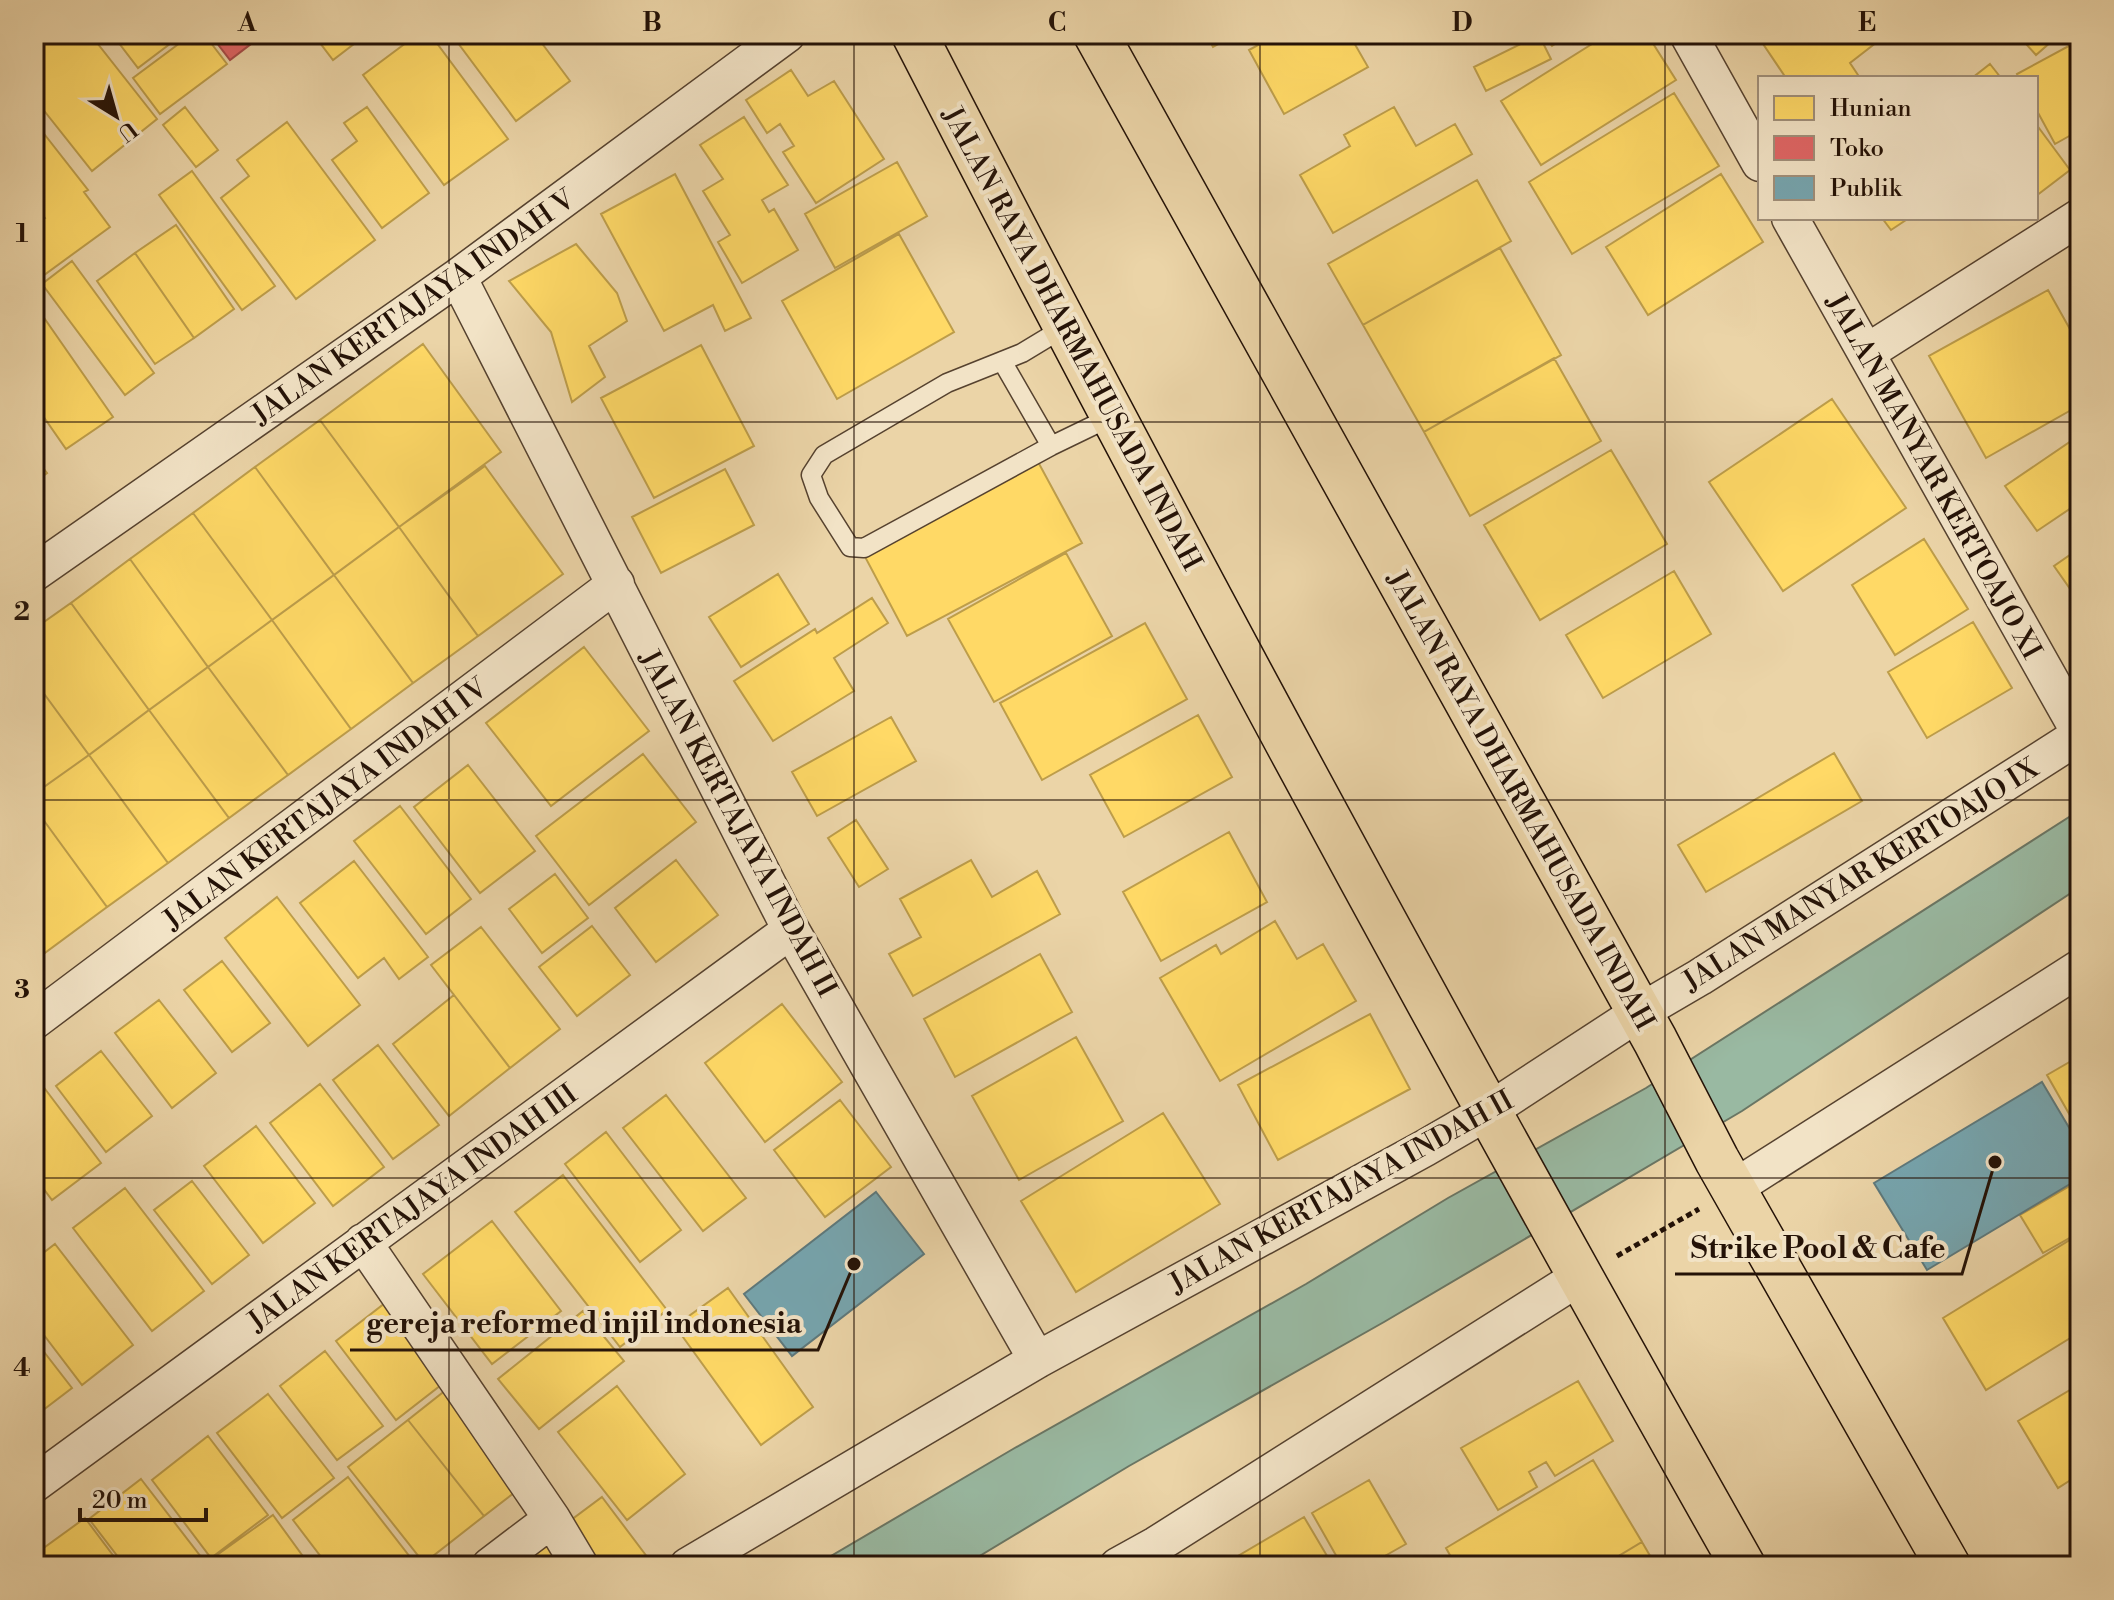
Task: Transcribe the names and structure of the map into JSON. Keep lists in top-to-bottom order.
{
  "streets": {
    "main road": ["JALAN RAYA DHARMAHUSADA INDAH"],
    "street": [
      "JALAN KERTAJAYA INDAH V",
      "JALAN MANYAR KERTOAJO XI",
      "JALAN KERTAJAYA INDAH IV",
      "JALAN KERTAJAYA INDAH II",
      "JALAN MANYAR KERTOAJO IX",
      "JALAN KERTAJAYA INDAH III"
    ]
  },
  "crossings": [
    ["JALAN KERTAJAYA INDAH V", "JALAN KERTAJAYA INDAH II"],
    ["JALAN RAYA DHARMAHUSADA INDAH", "JALAN KERTAJAYA INDAH II"],
    ["JALAN RAYA DHARMAHUSADA INDAH", "JALAN MANYAR KERTOAJO IX"],
    ["JALAN MANYAR KERTOAJO XI", "JALAN MANYAR KERTOAJO IX"],
    ["JALAN KERTAJAYA INDAH IV", "JALAN KERTAJAYA INDAH II"],
    ["JALAN KERTAJAYA INDAH II", "JALAN MANYAR KERTOAJO IX"],
    ["JALAN KERTAJAYA INDAH II", "JALAN KERTAJAYA INDAH III"]
  ],
  "places": ["Strike Pool & Cafe", "gereja reformed injil indonesia"],
  "legend": ["Hunian", "Toko", "Publik"],
  "scale_bar": "20 m",
  "north": "bottom right",
  "grid": {
    "columns": [
      "A",
      "B",
      "C",
      "D",
      "E"
    ],
    "rows": [
      "1",
      "2",
      "3",
      "4"
    ]
  }
}
